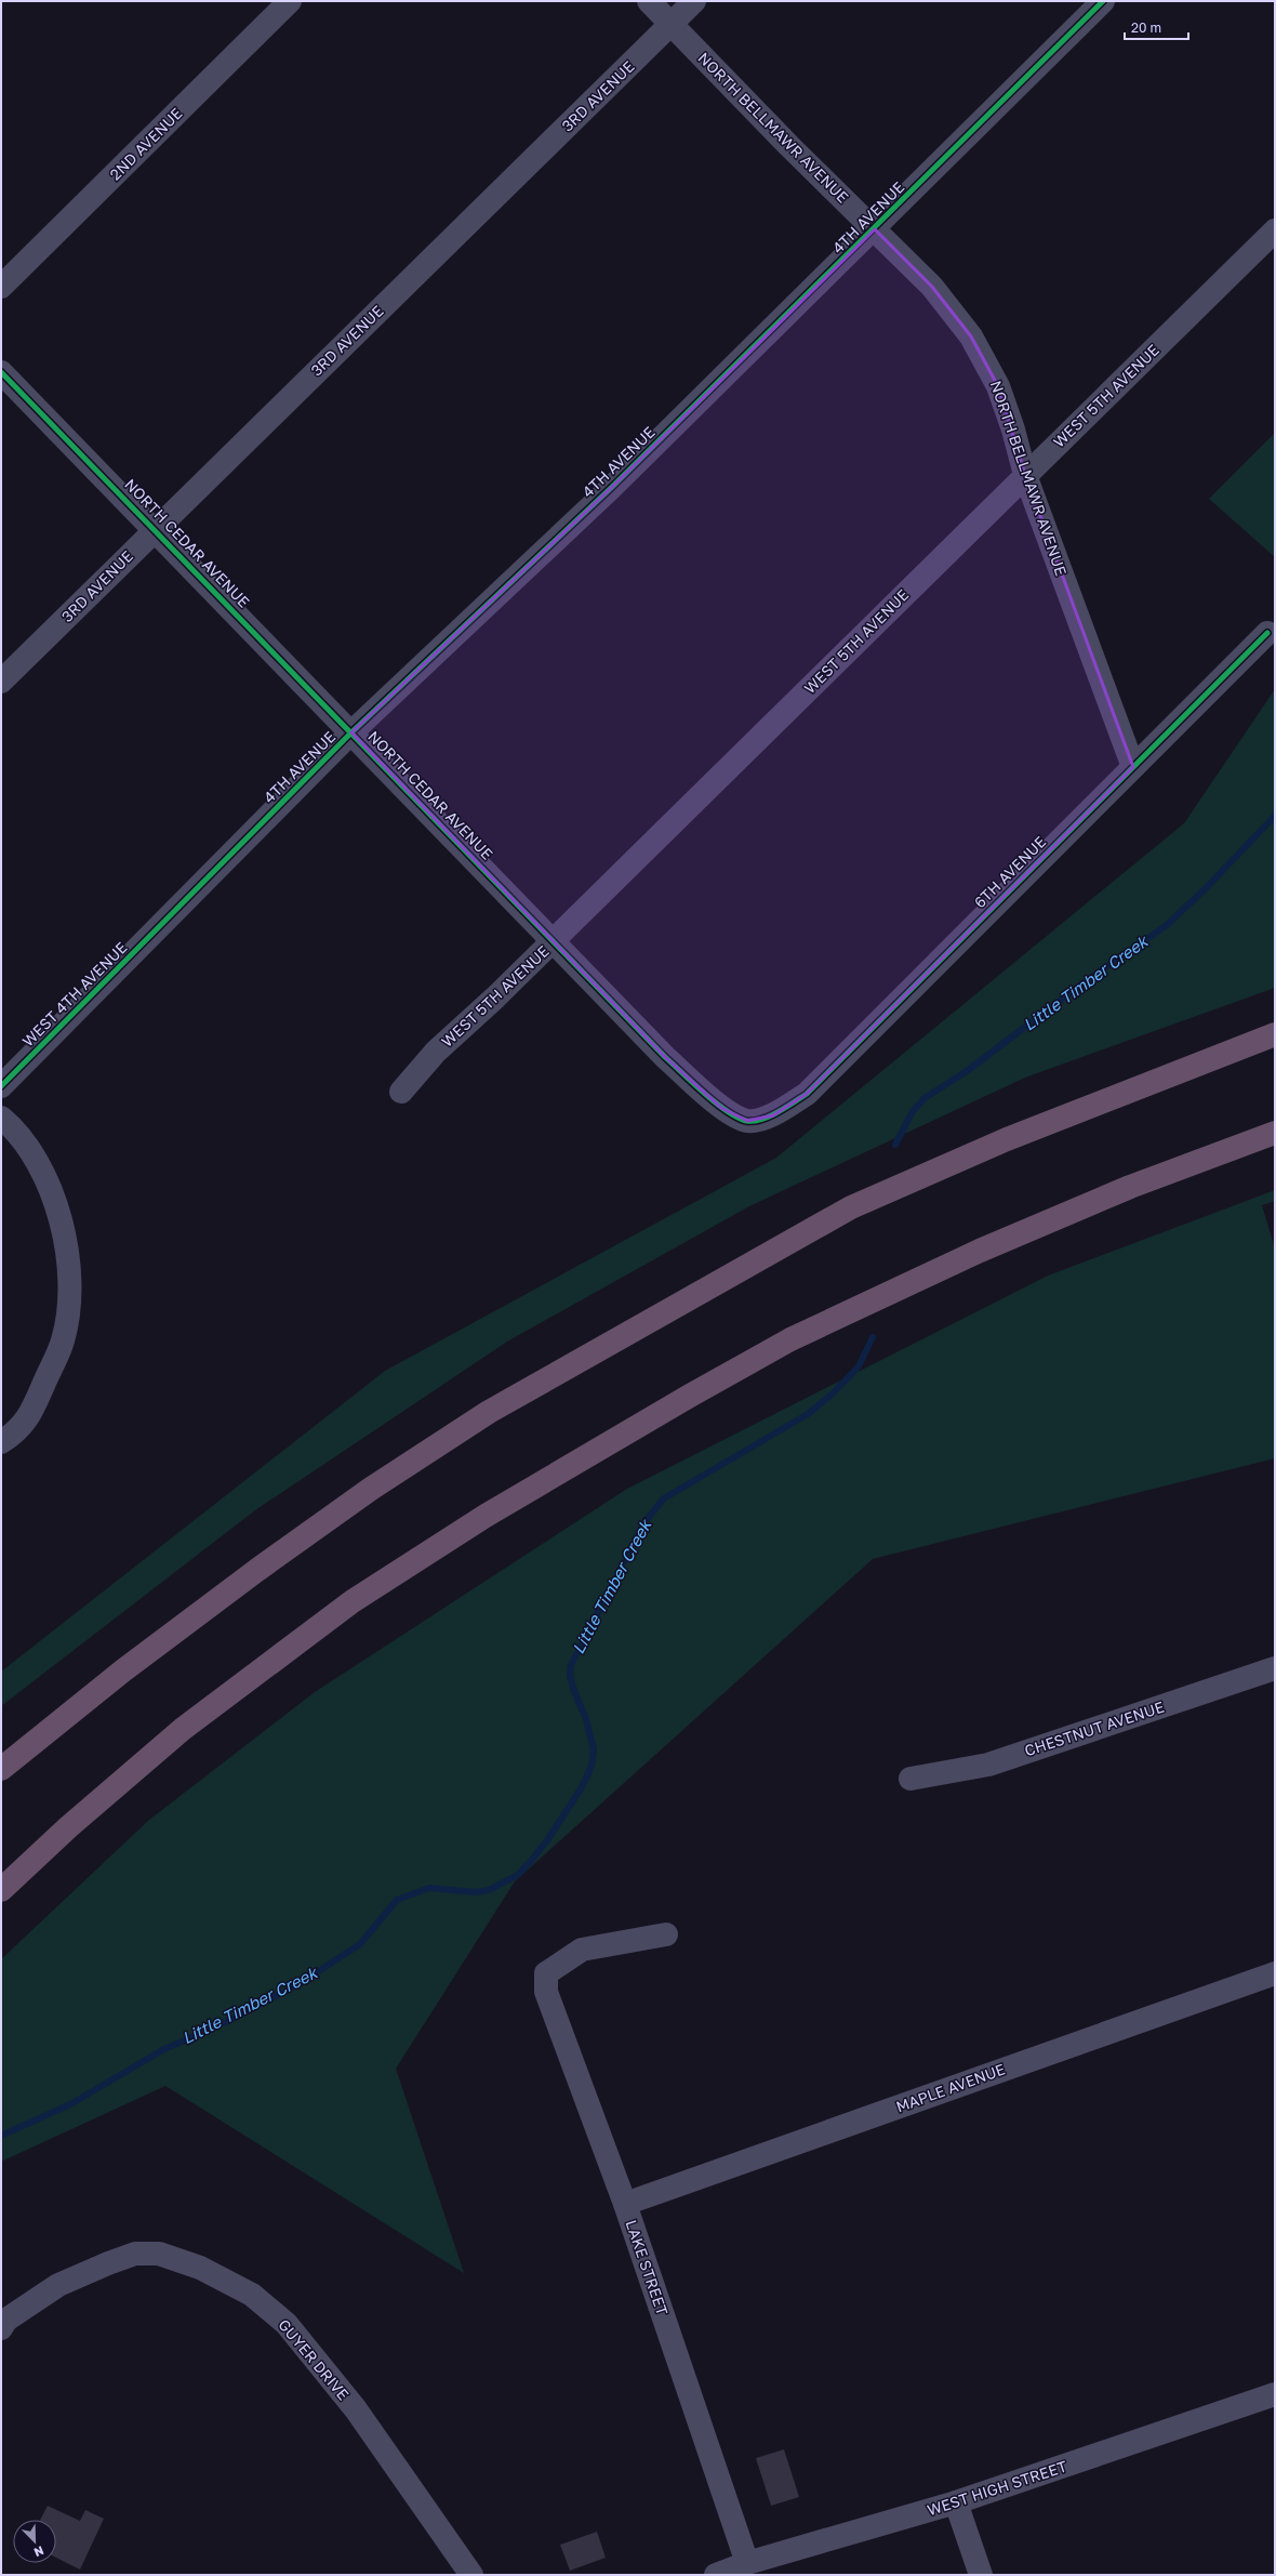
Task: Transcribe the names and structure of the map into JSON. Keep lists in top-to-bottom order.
{
  "streets": {
    "street": [
      "3RD AVENUE",
      "NORTH BELLMAWR AVENUE",
      "2ND AVENUE",
      "4TH AVENUE",
      "WEST 5TH AVENUE",
      "NORTH CEDAR AVENUE",
      "6TH AVENUE",
      "WEST 4TH AVENUE",
      "CHESTNUT AVENUE",
      "MAPLE AVENUE",
      "LAKE STREET",
      "GUYER DRIVE",
      "WEST HIGH STREET"
    ]
  },
  "crossings": [
    ["3RD AVENUE", "NORTH BELLMAWR AVENUE"],
    ["3RD AVENUE", "NORTH CEDAR AVENUE"],
    ["NORTH BELLMAWR AVENUE", "4TH AVENUE"],
    ["NORTH BELLMAWR AVENUE", "WEST 5TH AVENUE"],
    ["NORTH BELLMAWR AVENUE", "6TH AVENUE"],
    ["4TH AVENUE", "NORTH CEDAR AVENUE"],
    ["4TH AVENUE", "WEST 4TH AVENUE"],
    ["WEST 5TH AVENUE", "NORTH CEDAR AVENUE"],
    ["NORTH CEDAR AVENUE", "6TH AVENUE"],
    ["MAPLE AVENUE", "LAKE STREET"],
    ["LAKE STREET", "WEST HIGH STREET"]
  ],
  "water": ["Little Timber Creek"],
  "scale_bar": "20 m",
  "north": "bottom right"
}
